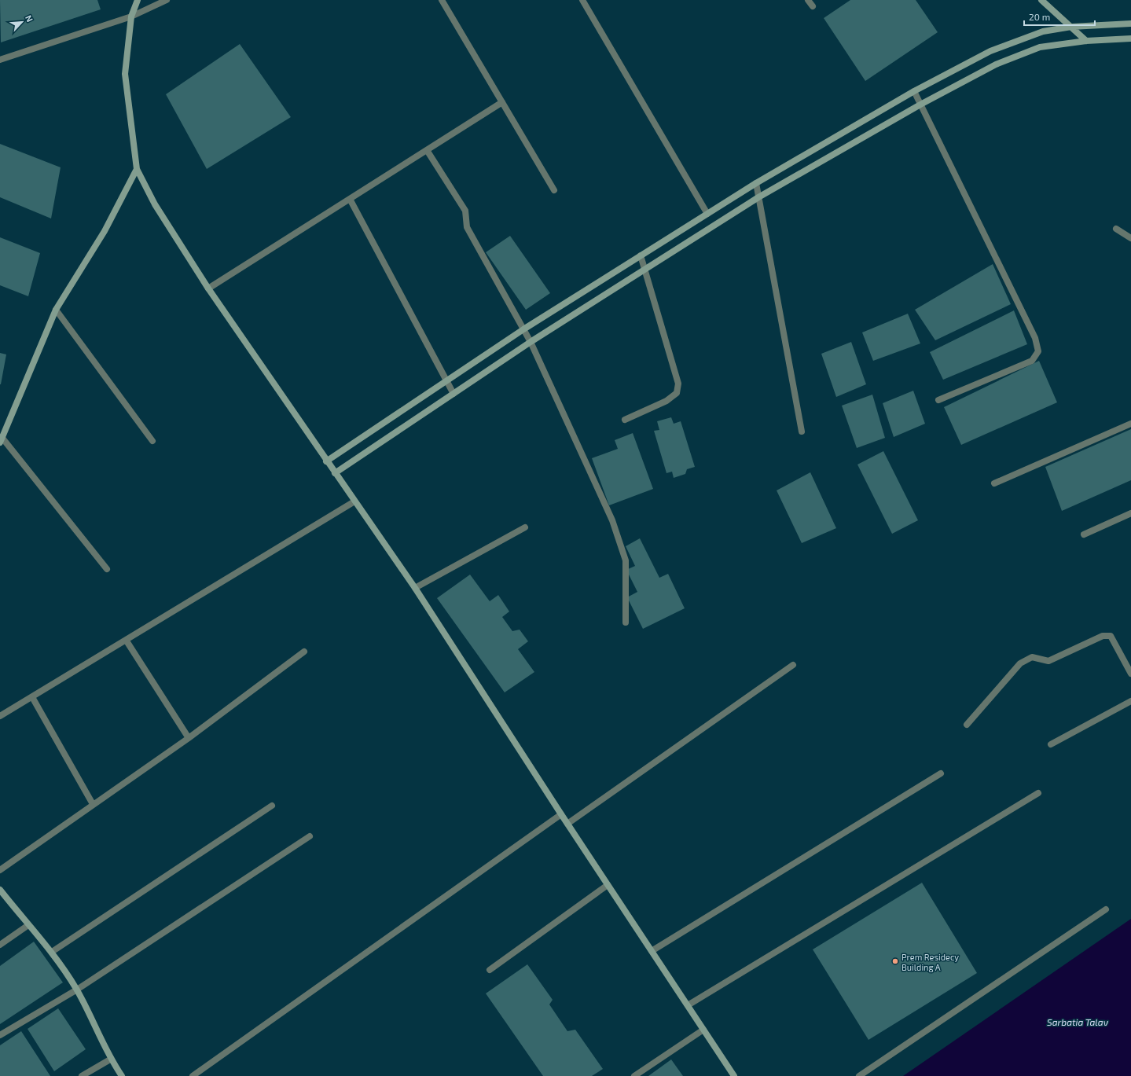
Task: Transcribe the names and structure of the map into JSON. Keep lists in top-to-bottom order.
{
  "water": ["Sarbatia Talav"],
  "places": ["Prem Residecy Building A"],
  "scale_bar": "20 m",
  "north": "top right"
}
